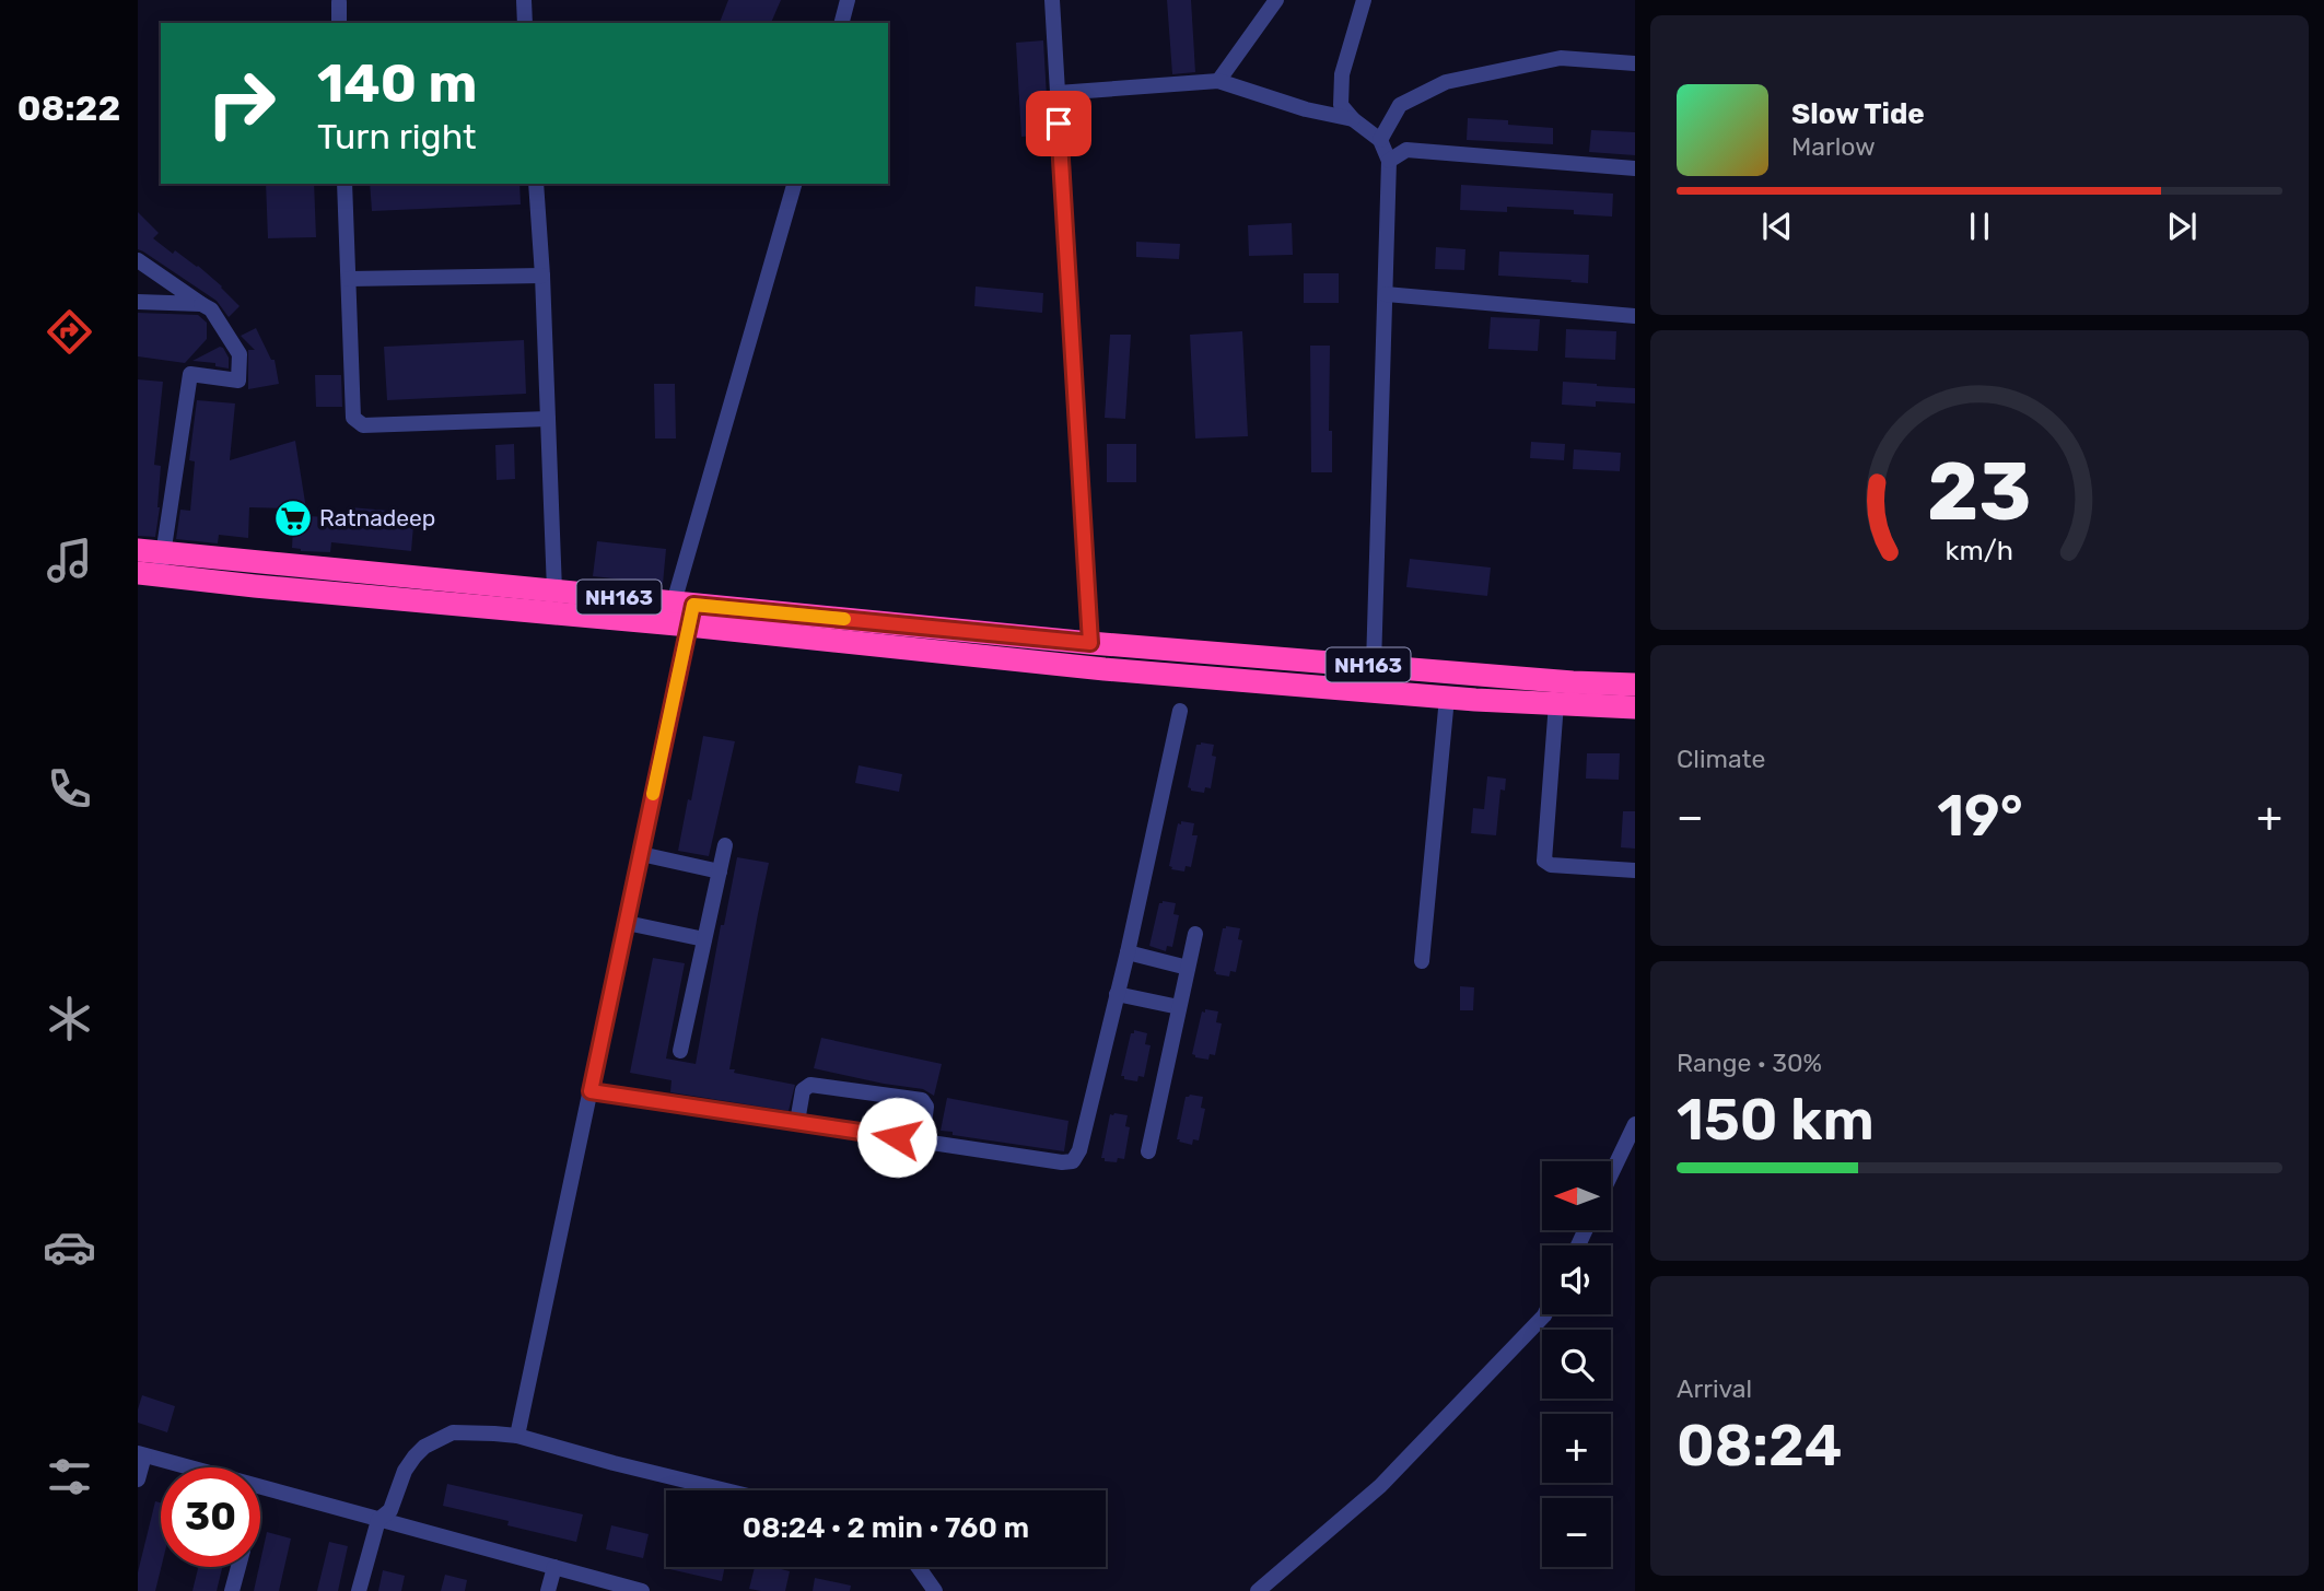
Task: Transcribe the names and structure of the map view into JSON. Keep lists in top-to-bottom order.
{
  "streets": {
    "highway": ["NH163"]
  },
  "places": {
    "supermarket": ["Ratnadeep"]
  },
  "north": "left",
  "page": {
    "tabs": "08:22",
    "turn": ["140 m", "Turn right"],
    "song": ["Slow Tide", "Marlow"],
    "tile": [
      "Climate",
      ["Range · 30%", "150 km"],
      ["Arrival", "08:24"]
    ],
    "heat": ["−", "19°", "+"],
    "map_buttons": ["+", "−"],
    "limit": "30",
    "trip": "08:24 · 2 min · 760 m",
    "gauge": ["23", "km/h"]
  }
}
